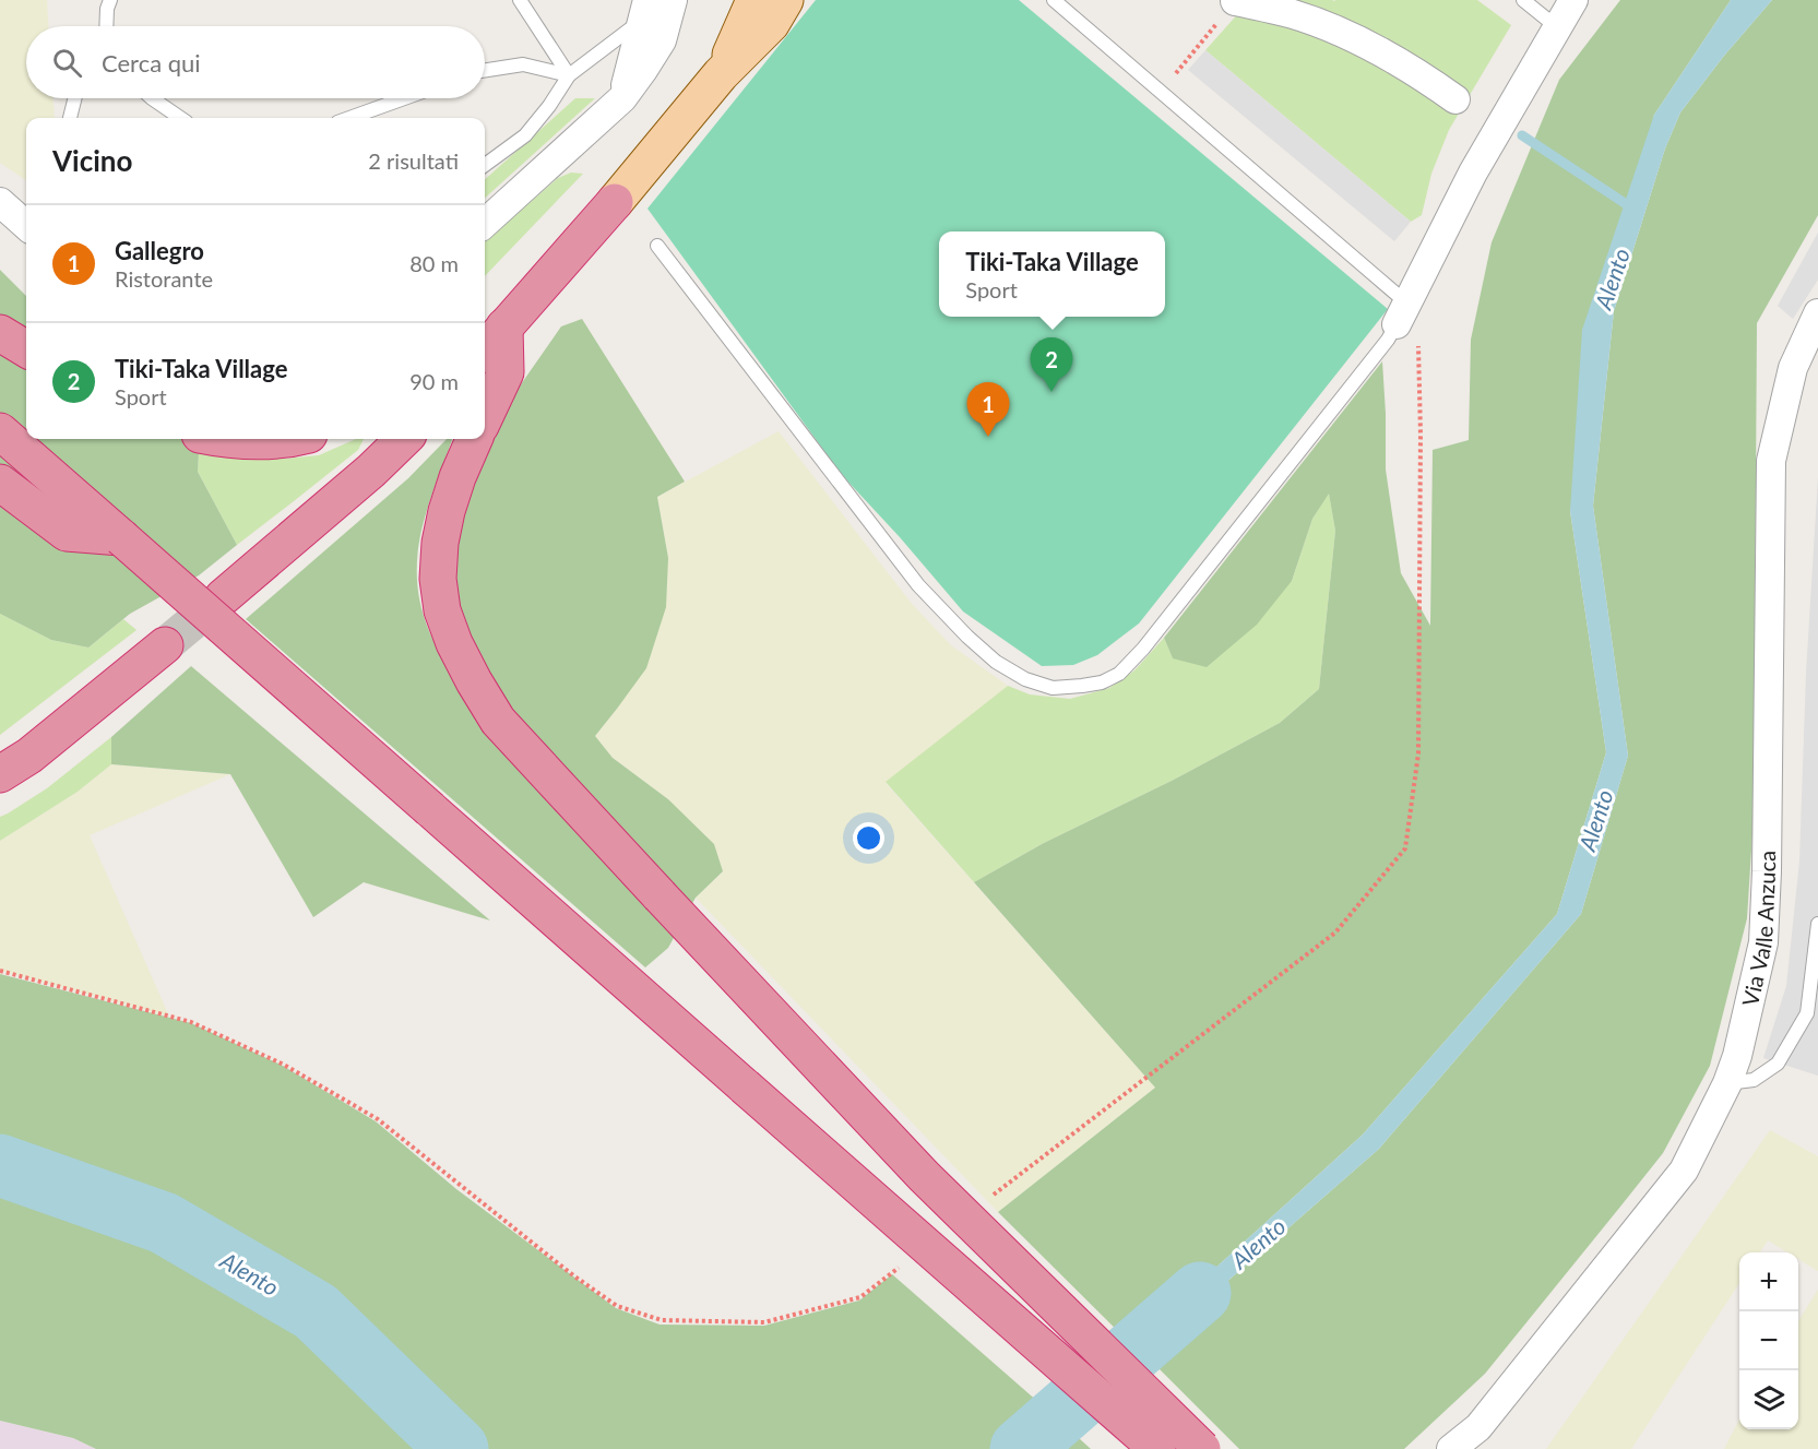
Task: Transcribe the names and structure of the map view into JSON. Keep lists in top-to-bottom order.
{
  "streets": {
    "street": ["Via Valle Anzuca"]
  },
  "water": ["Alento"],
  "page": {
    "search": "Cerca qui",
    "heading": ["Vicino", "2 risultati"],
    "list": [
      {
        "mark": "1",
        "name": "Gallegro",
        "note": "Ristorante",
        "value": "80 m"
      },
      {
        "mark": "2",
        "name": "Tiki-Taka Village",
        "note": "Sport",
        "value": "90 m"
      }
    ],
    "popup": ["Tiki-Taka Village", "Sport"],
    "pins": ["2", "1"],
    "map_buttons": ["+", "−"]
  }
}
